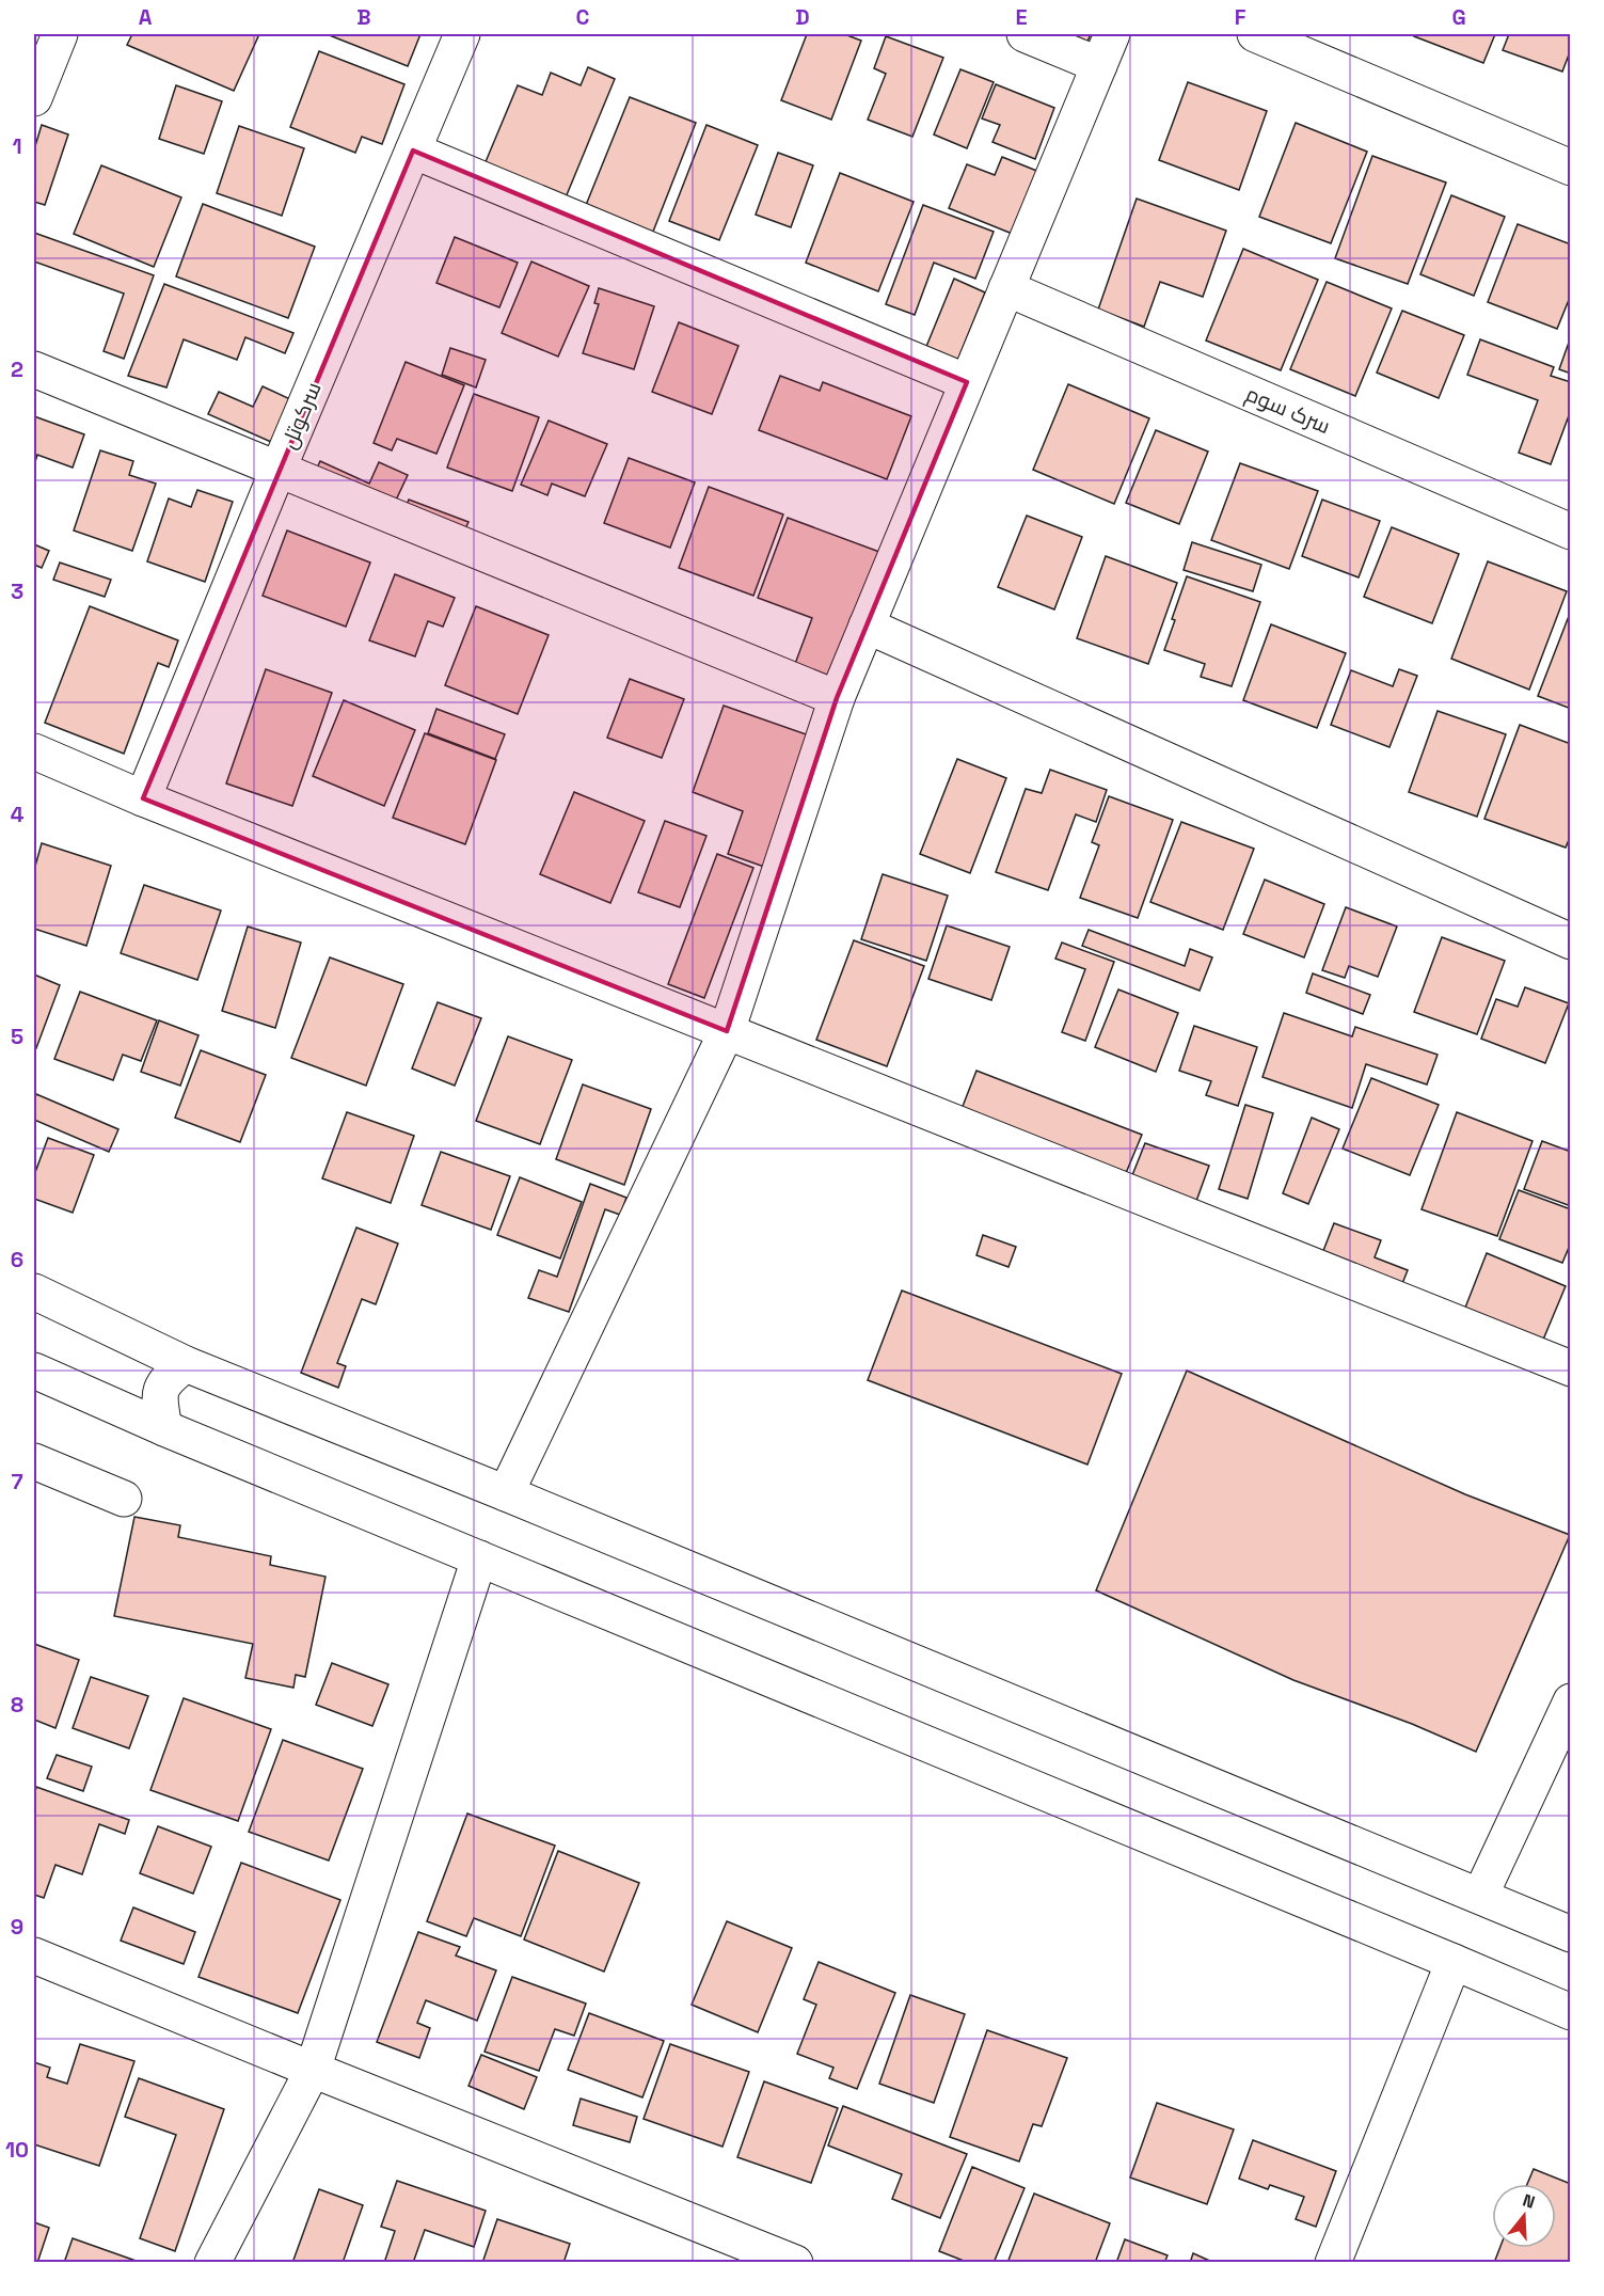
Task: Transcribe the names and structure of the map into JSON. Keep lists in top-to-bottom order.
{
  "streets": {
    "street": ["سرک سوم", "سرکوتل"]
  },
  "north": "top",
  "grid": {
    "columns": [
      "A",
      "B",
      "C",
      "D",
      "E",
      "F",
      "G"
    ],
    "rows": [
      "1",
      "2",
      "3",
      "4",
      "5",
      "6",
      "7",
      "8",
      "9",
      "10"
    ]
  }
}
